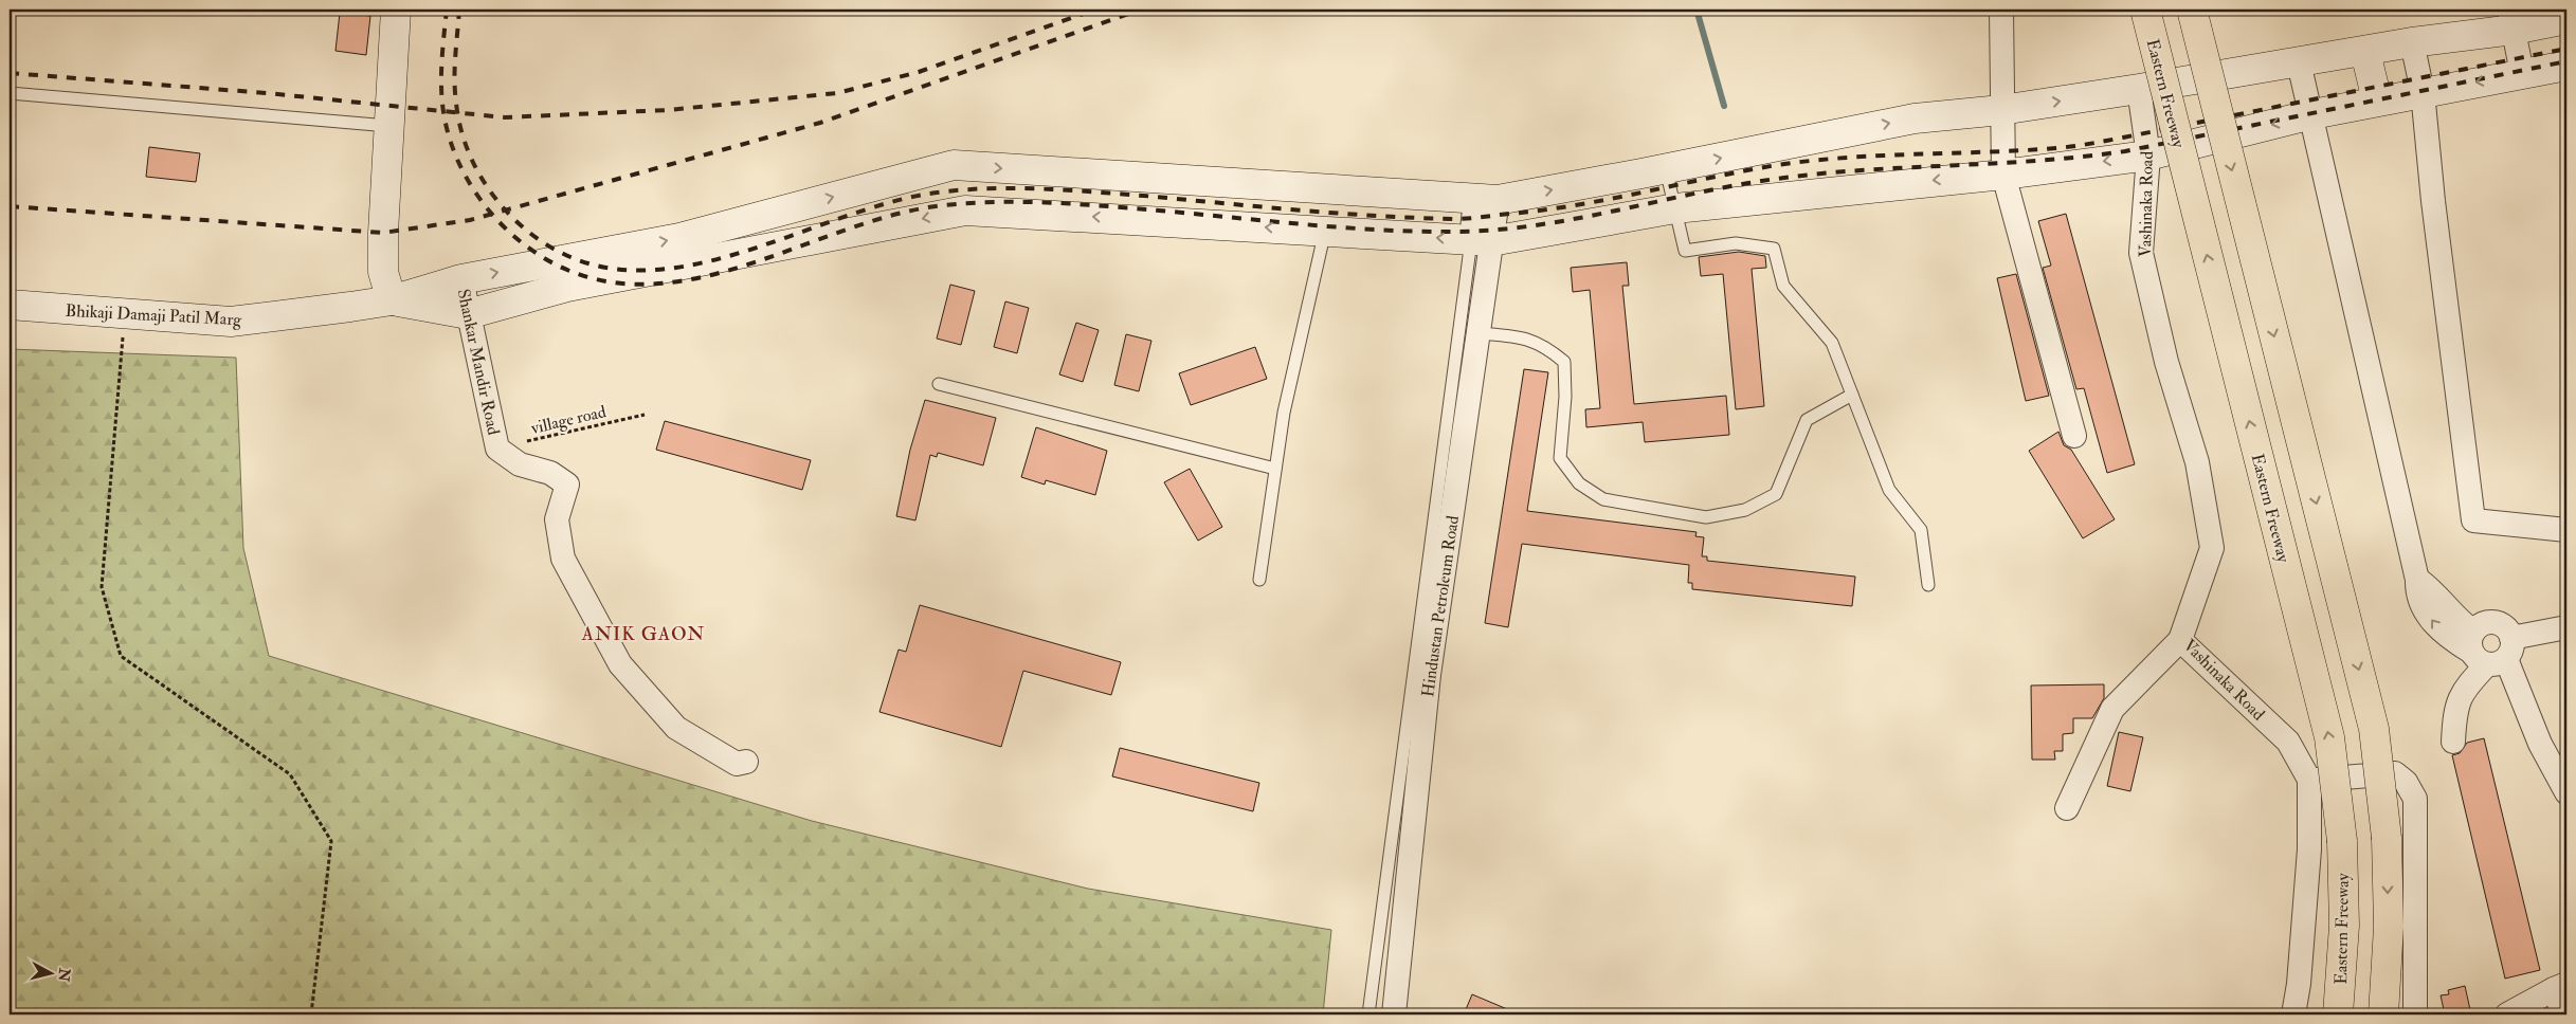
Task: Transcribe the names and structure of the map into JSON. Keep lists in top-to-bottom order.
{
  "streets": {
    "highway": ["Eastern Freeway"],
    "main road": ["Bhikaji Damaji Patil Marg"],
    "street": ["Vashinaka Road", "Shankar Mandir Road", "Hindustan Petroleum Road"],
    "path": ["village road"]
  },
  "crossings": [
    ["Shankar Mandir Road", "village road"]
  ],
  "districts": ["ANIK GAON"],
  "north": "right"
}
